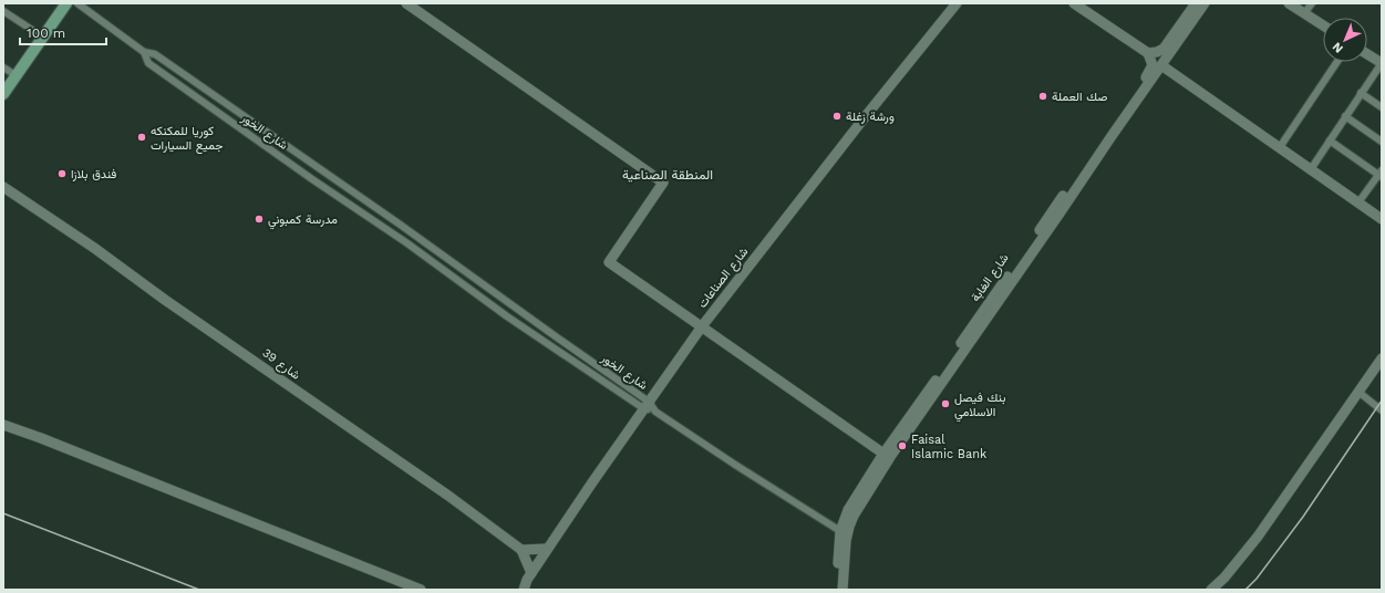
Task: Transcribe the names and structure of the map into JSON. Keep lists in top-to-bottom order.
{
  "streets": {
    "street": [
      "شارع الخور",
      "شارع الصناعات",
      "شارع الغابة",
      "شارع 39"
    ]
  },
  "crossings": [
    ["شارع الخور", "شارع الصناعات"],
    ["شارع الخور", "شارع الغابة"]
  ],
  "districts": ["المنطقة الصناعية"],
  "places": [
    "صك العملة",
    "ورشة زغلة",
    "كوريا للمكنكه جميع السيارات",
    "فندق بلازا",
    "مدرسة كمبوني",
    "بنك فيصل الاسلامي",
    "Faisal Islamic Bank"
  ],
  "scale_bar": "100 m",
  "north": "bottom left"
}
